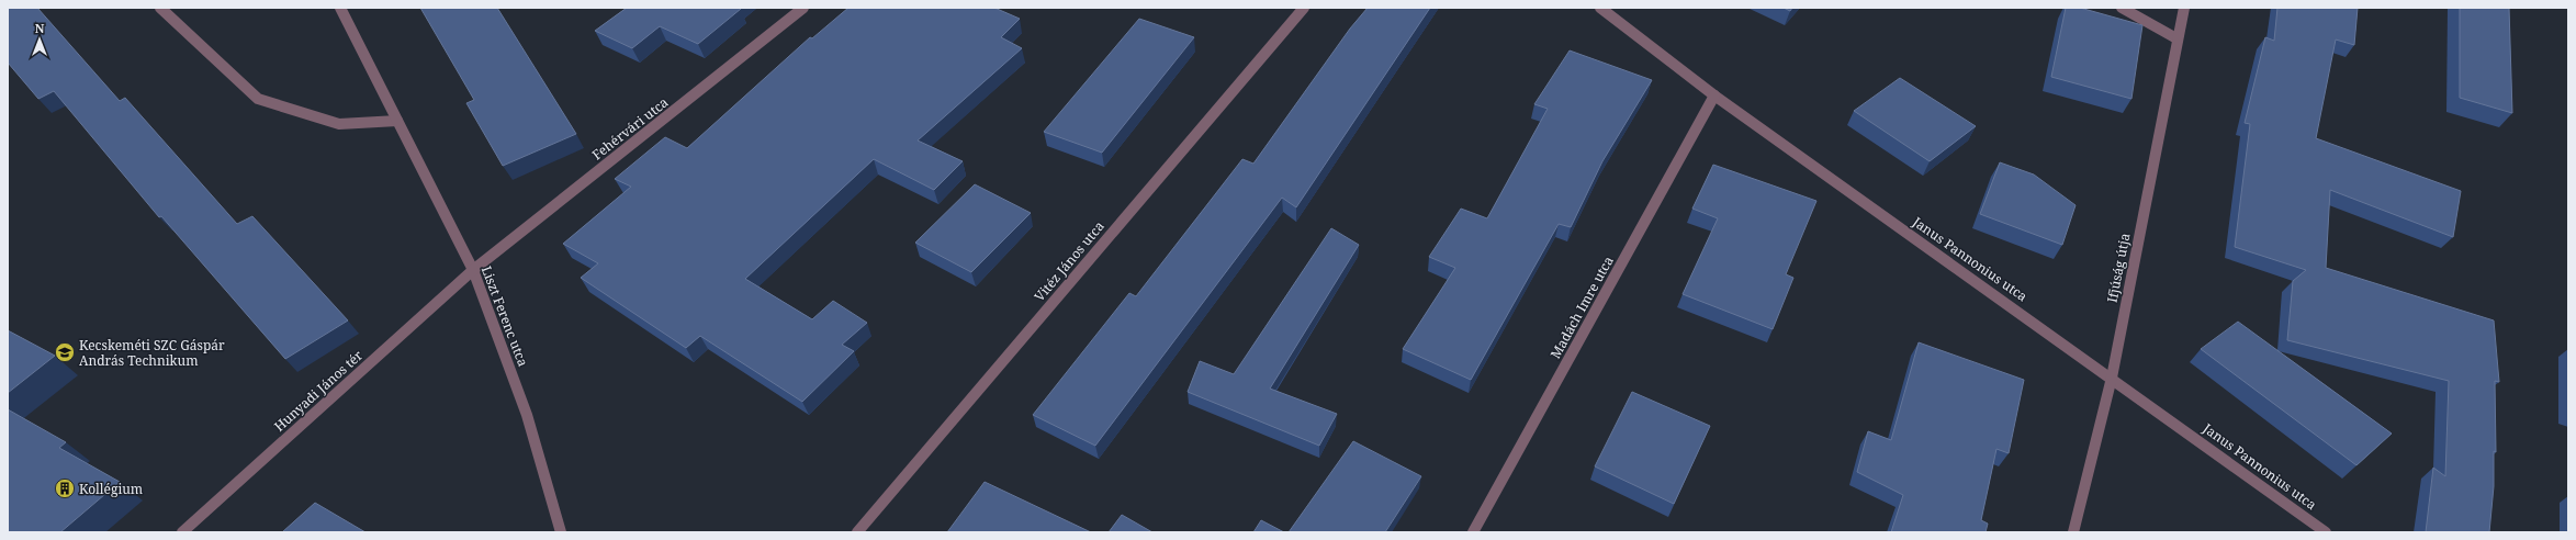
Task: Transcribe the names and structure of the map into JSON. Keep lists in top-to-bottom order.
{
  "streets": {
    "street": [
      "Fehérvári utca",
      "Janus Pannonius utca",
      "Vitéz János utca",
      "Ifjúság útja",
      "Madách Imre utca",
      "Liszt Ferenc utca",
      "Hunyadi János tér"
    ]
  },
  "crossings": [
    ["Fehérvári utca", "Liszt Ferenc utca"],
    ["Fehérvári utca", "Hunyadi János tér"],
    ["Janus Pannonius utca", "Ifjúság útja"],
    ["Janus Pannonius utca", "Madách Imre utca"],
    ["Liszt Ferenc utca", "Hunyadi János tér"]
  ],
  "places": {
    "school or university": ["Kecskeméti SZC Gáspár András Technikum"],
    "building": ["Kollégium"]
  },
  "north": "top"
}
